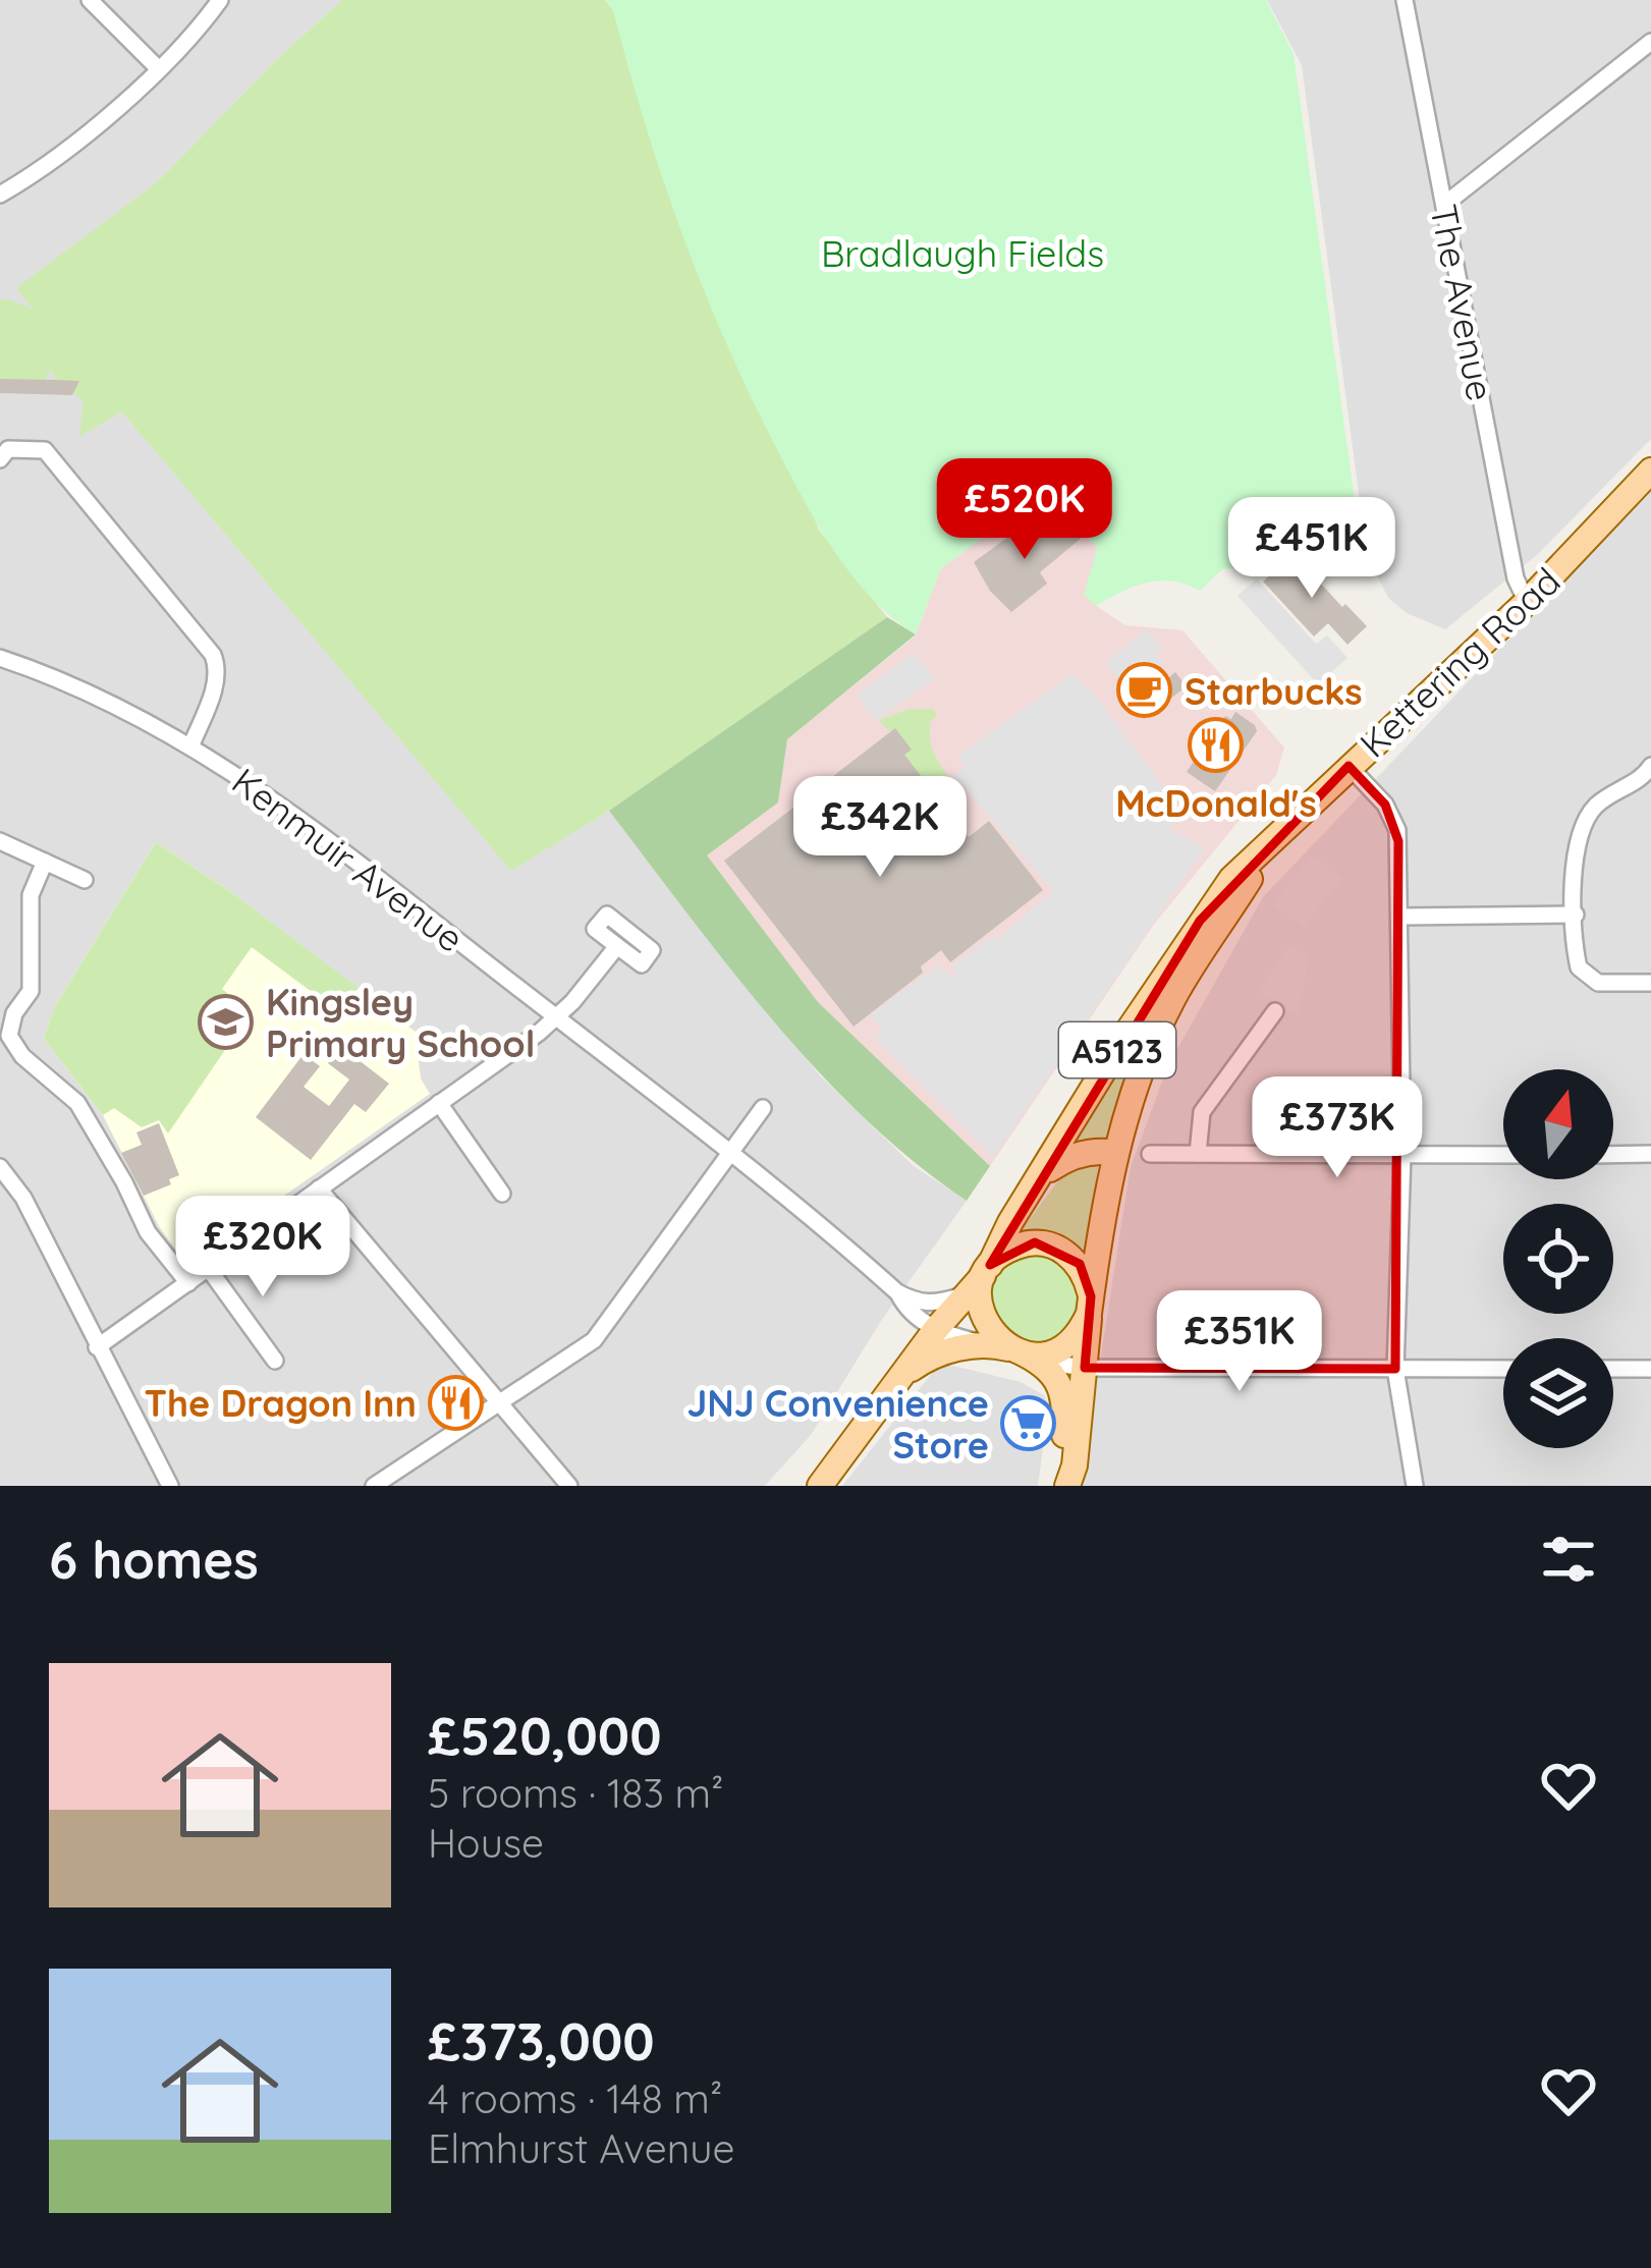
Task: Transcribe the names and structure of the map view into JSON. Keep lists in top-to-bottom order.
{
  "streets": {
    "main road": ["Kettering Road", "A5123"],
    "street": ["The Avenue", "Kenmuir Avenue"]
  },
  "crossings": [
    ["The Avenue", "Kettering Road"],
    ["Kettering Road", "Kenmuir Avenue"]
  ],
  "parks": ["Bradlaugh Fields"],
  "places": {
    "cafe": ["Starbucks"],
    "restaurant": ["McDonald's", "The Dragon Inn"],
    "school or university": ["Kingsley Primary School"],
    "supermarket": ["JNJ Convenience Store"]
  },
  "north": "top",
  "page": {
    "price": [
      "£520K",
      "£451K",
      "£342K",
      "£373K",
      "£320K",
      "£351K"
    ],
    "heading": "6 homes",
    "list": [
      {
        "name": "£520,000",
        "note": "5 rooms · 183 m² · House"
      },
      {
        "name": "£373,000",
        "note": "4 rooms · 148 m² · Elmhurst Avenue"
      }
    ]
  }
}
